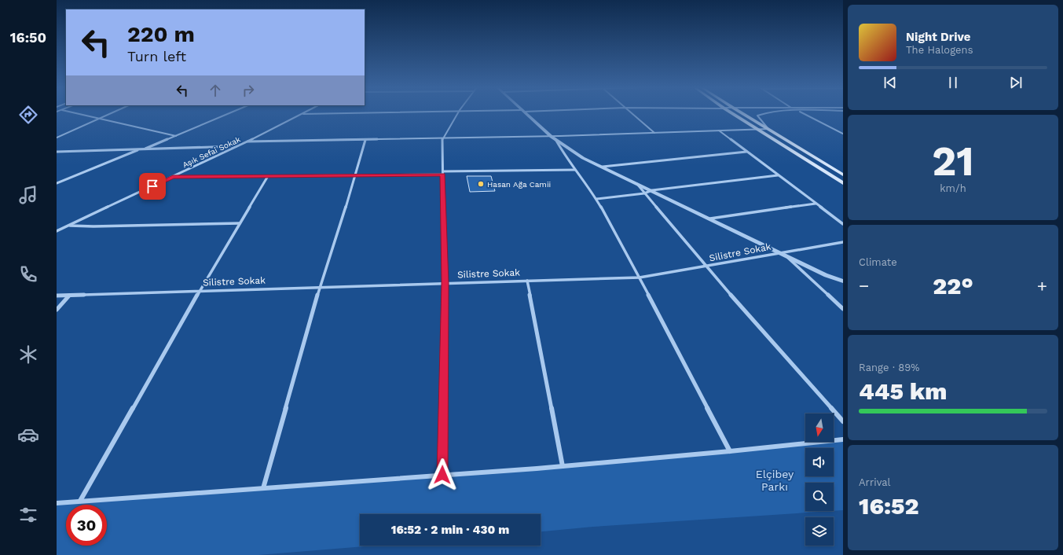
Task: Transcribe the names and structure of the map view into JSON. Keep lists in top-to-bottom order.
{
  "streets": {
    "street": ["Aşık Sefai Sokak", "Silistre Sokak"]
  },
  "parks": ["Elçibey Parkı"],
  "places": ["Hasan Ağa Camii"],
  "north": "bottom",
  "page": {
    "tabs": "16:50",
    "turn": ["220 m", "Turn left"],
    "song": ["Night Drive", "The Halogens"],
    "tile": [
      ["21", "km/h"],
      "Climate",
      ["Range · 89%", "445 km"],
      ["Arrival", "16:52"]
    ],
    "heat": ["−", "22°", "+"],
    "limit": "30",
    "trip": "16:52 · 2 min · 430 m"
  }
}
